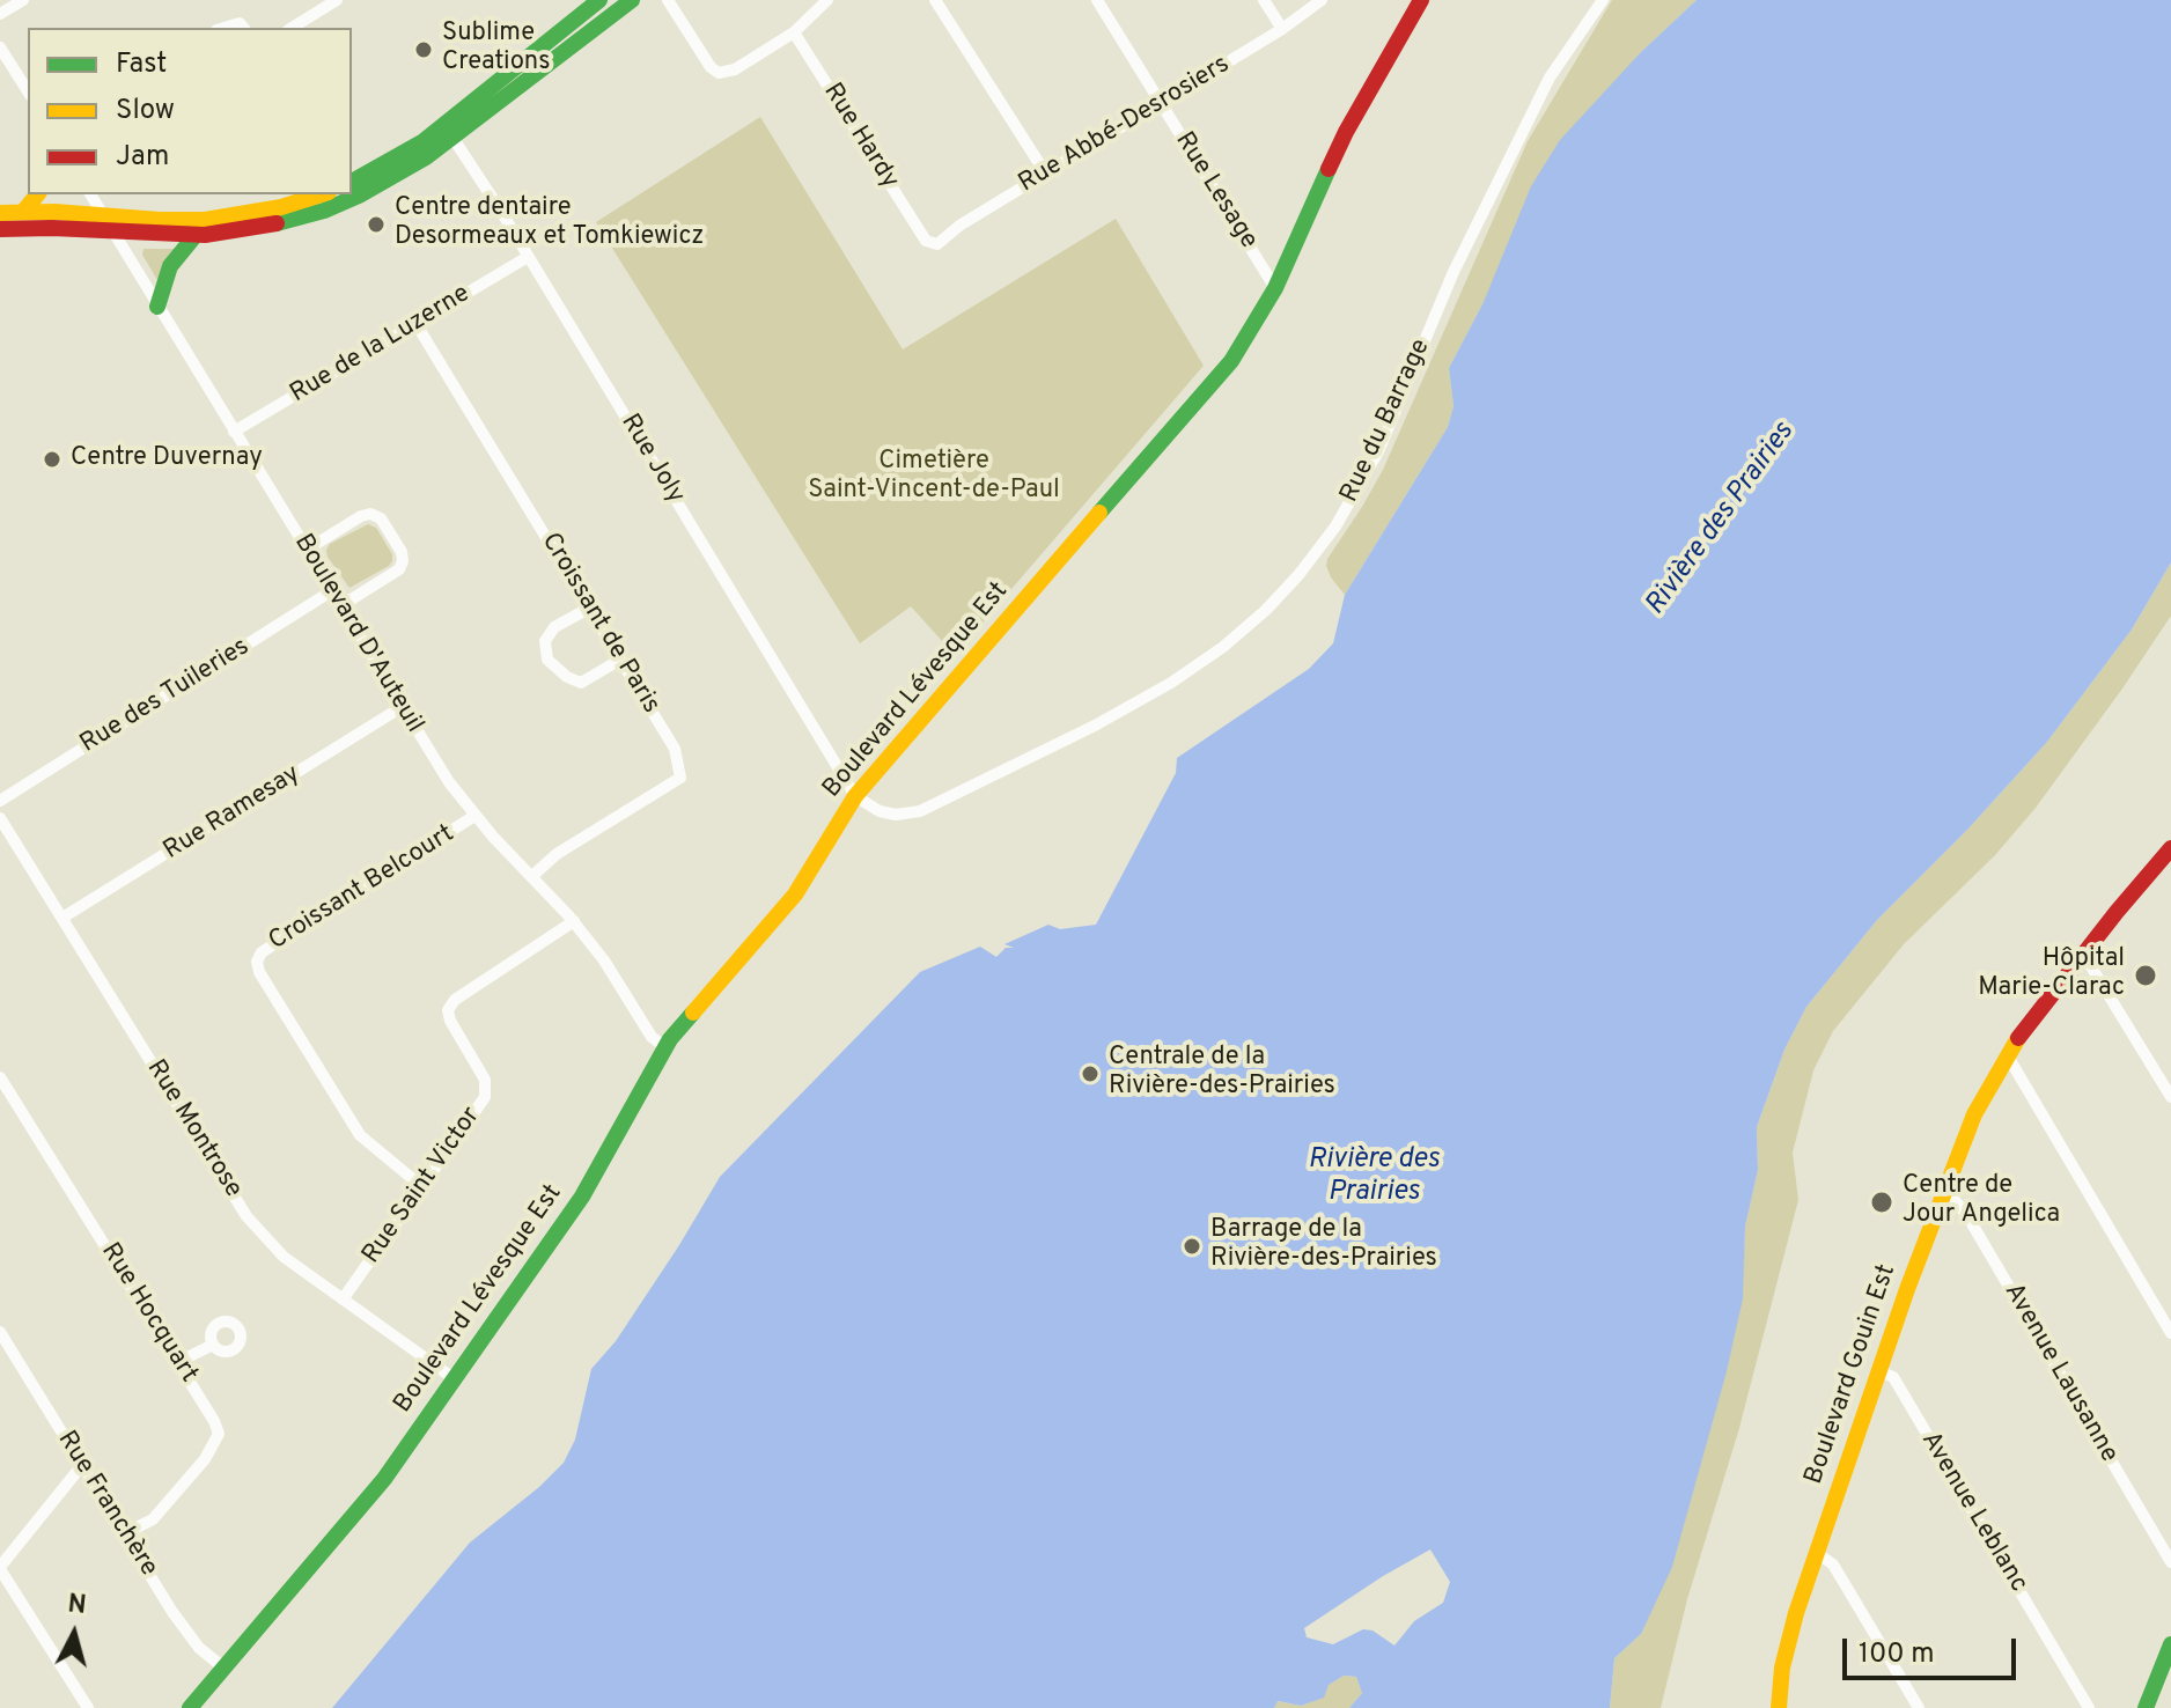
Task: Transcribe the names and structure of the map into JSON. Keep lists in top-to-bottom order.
{
  "streets": {
    "street": [
      "Rue Abbé-Desrosiers",
      "Rue Hardy",
      "Rue Lesage",
      "Rue de la Luzerne",
      "Rue du Barrage",
      "Rue Joly",
      "Croissant de Paris",
      "Boulevard D'Auteuil",
      "Boulevard Lévesque Est",
      "Rue des Tuileries",
      "Rue Ramesay",
      "Croissant Belcourt",
      "Rue Montrose",
      "Rue Saint Victor",
      "Rue Hocquart",
      "Avenue Lausanne",
      "Boulevard Gouin Est",
      "Rue Franchère",
      "Avenue Leblanc"
    ]
  },
  "crossings": [
    ["Rue Abbé-Desrosiers", "Rue Hardy"],
    ["Rue Abbé-Desrosiers", "Rue Lesage"],
    ["Rue Lesage", "Boulevard Lévesque Est"],
    ["Rue de la Luzerne", "Rue Joly"],
    ["Rue de la Luzerne", "Croissant de Paris"],
    ["Rue de la Luzerne", "Boulevard D'Auteuil"],
    ["Rue du Barrage", "Rue Joly"],
    ["Rue du Barrage", "Boulevard Lévesque Est"],
    ["Rue Joly", "Boulevard Lévesque Est"],
    ["Croissant de Paris", "Boulevard D'Auteuil"],
    ["Boulevard D'Auteuil", "Boulevard Lévesque Est"],
    ["Boulevard D'Auteuil", "Rue des Tuileries"],
    ["Boulevard D'Auteuil", "Rue Ramesay"],
    ["Boulevard D'Auteuil", "Croissant Belcourt"],
    ["Boulevard D'Auteuil", "Rue Saint Victor"],
    ["Boulevard Lévesque Est", "Rue Montrose"],
    ["Boulevard Lévesque Est", "Rue Franchère"],
    ["Rue Ramesay", "Rue Montrose"],
    ["Croissant Belcourt", "Rue Saint Victor"],
    ["Rue Montrose", "Rue Saint Victor"],
    ["Rue Hocquart", "Rue Franchère"],
    ["Avenue Lausanne", "Boulevard Gouin Est"],
    ["Boulevard Gouin Est", "Avenue Leblanc"]
  ],
  "water": ["Rivière des Prairies"],
  "parks": ["Cimetière Saint-Vincent-de-Paul"],
  "places": [
    "Sublime Creations",
    "Centre dentaire Desormeaux et Tomkiewicz",
    "Centre Duvernay",
    "Hôpital Marie-Clarac",
    "Centrale de la Rivière-des-Prairies",
    "Centre de Jour Angelica",
    "Barrage de la Rivière-des-Prairies"
  ],
  "legend": ["Fast", "Slow", "Jam"],
  "scale_bar": "100 m",
  "north": "top"
}
